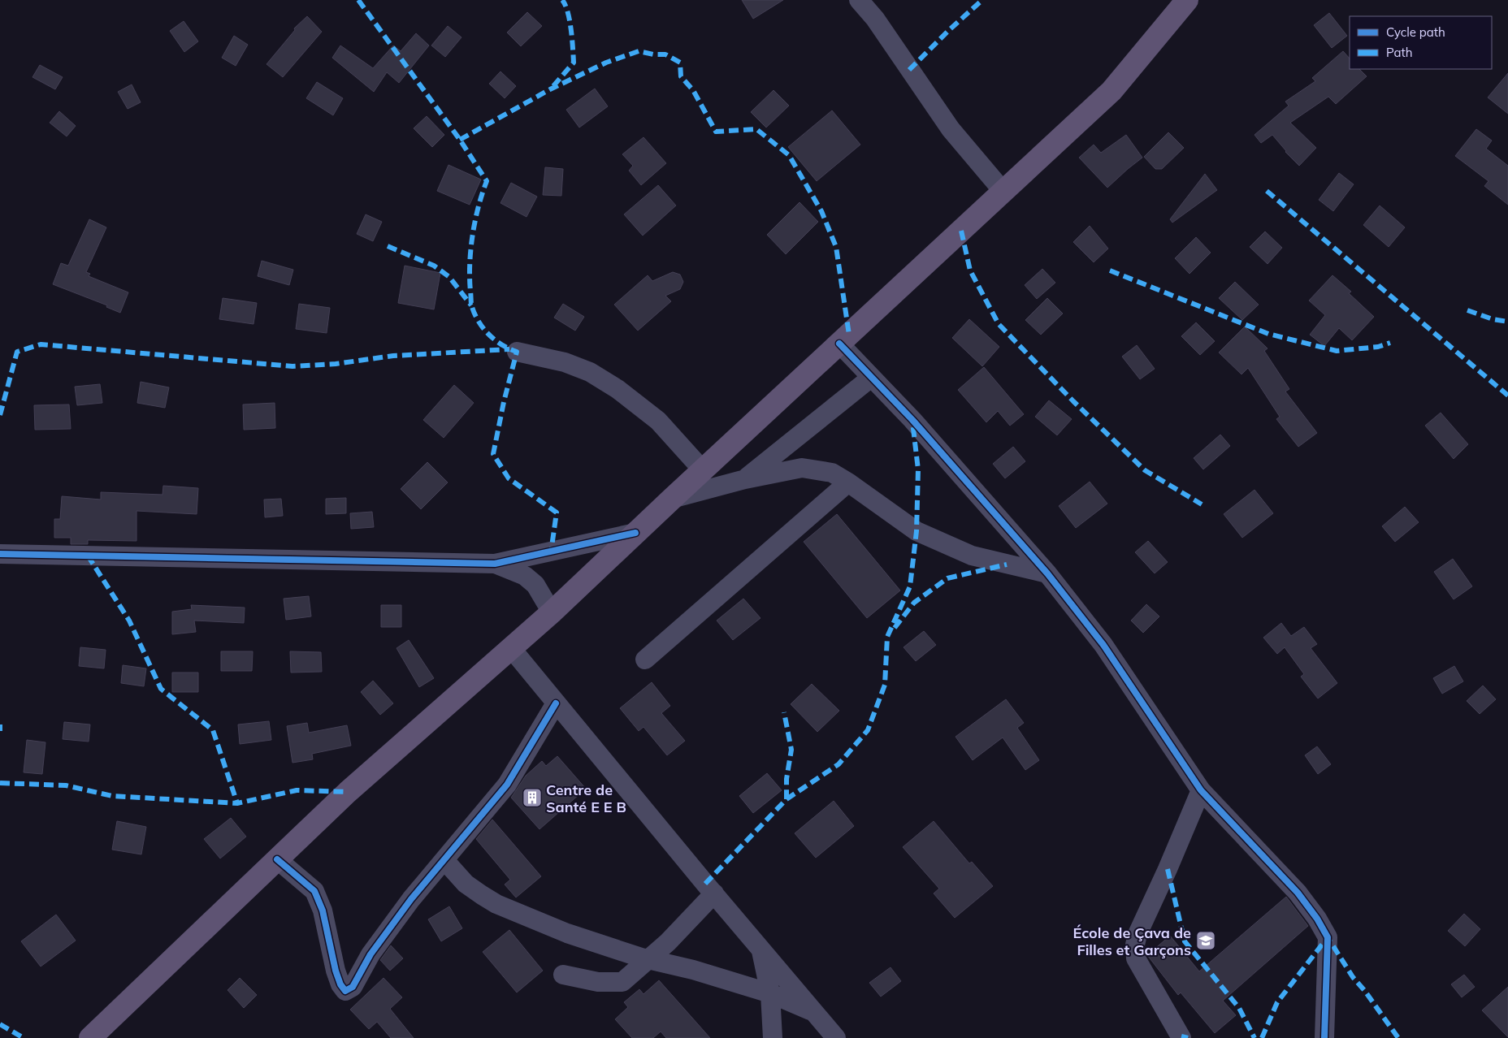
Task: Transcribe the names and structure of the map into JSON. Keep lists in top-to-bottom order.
{
  "places": {
    "building": ["Centre de Santé E E B"],
    "school or university": ["École de Çava de Filles et Garçons"]
  },
  "legend": ["Cycle path", "Path"]
}
